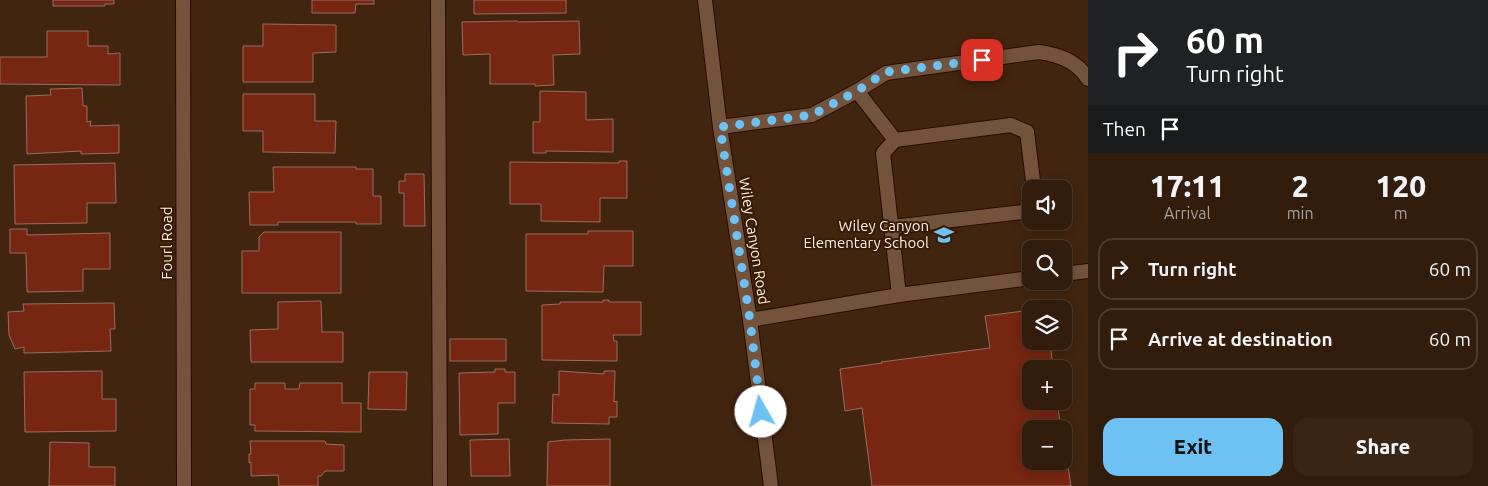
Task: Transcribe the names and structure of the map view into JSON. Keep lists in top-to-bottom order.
{
  "streets": {
    "street": ["Wiley Canyon Road", "Fourl Road"]
  },
  "places": {
    "school or university": ["Wiley Canyon Elementary School"]
  },
  "page": {
    "turn": ["60 m", "Turn right"],
    "then": "Then",
    "eta": [
      "17:11",
      "Arrival",
      "2",
      "min",
      "120",
      "m"
    ],
    "map_buttons": ["+", "−"],
    "list": [
      {
        "name": "Turn right",
        "value": "60 m"
      },
      {
        "name": "Arrive at destination",
        "value": "60 m"
      }
    ],
    "buttons": ["Exit", "Share"]
  }
}
